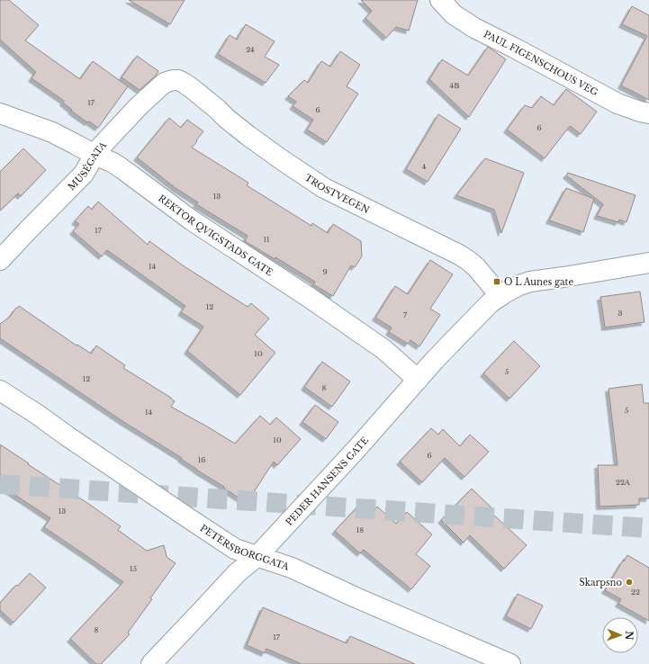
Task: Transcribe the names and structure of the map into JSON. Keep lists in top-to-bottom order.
{
  "streets": {
    "street": [
      "PAUL FIGENSCHOUS VEG",
      "MUSÉGATA",
      "TROSTVEGEN",
      "REKTOR QVIGSTADS GATE",
      "PEDER HANSENS GATE",
      "PETERSBORGGATA"
    ]
  },
  "crossings": [
    ["MUSÉGATA", "TROSTVEGEN"],
    ["MUSÉGATA", "REKTOR QVIGSTADS GATE"],
    ["TROSTVEGEN", "PEDER HANSENS GATE"],
    ["REKTOR QVIGSTADS GATE", "PEDER HANSENS GATE"],
    ["PEDER HANSENS GATE", "PETERSBORGGATA"]
  ],
  "places": {
    "transit": ["O L Aunes gate"],
    "other": ["Skarpsno"]
  },
  "house_numbers": [
    "24",
    "4B",
    "17",
    "6",
    "6",
    "4",
    "13",
    "17",
    "11",
    "14",
    "9",
    "12",
    "3",
    "7",
    "10",
    "5",
    "12",
    "8",
    "5",
    "14",
    "10",
    "6",
    "16",
    "22A",
    "13",
    "18",
    "15",
    "22",
    "8",
    "17"
  ],
  "north": "right"
}
